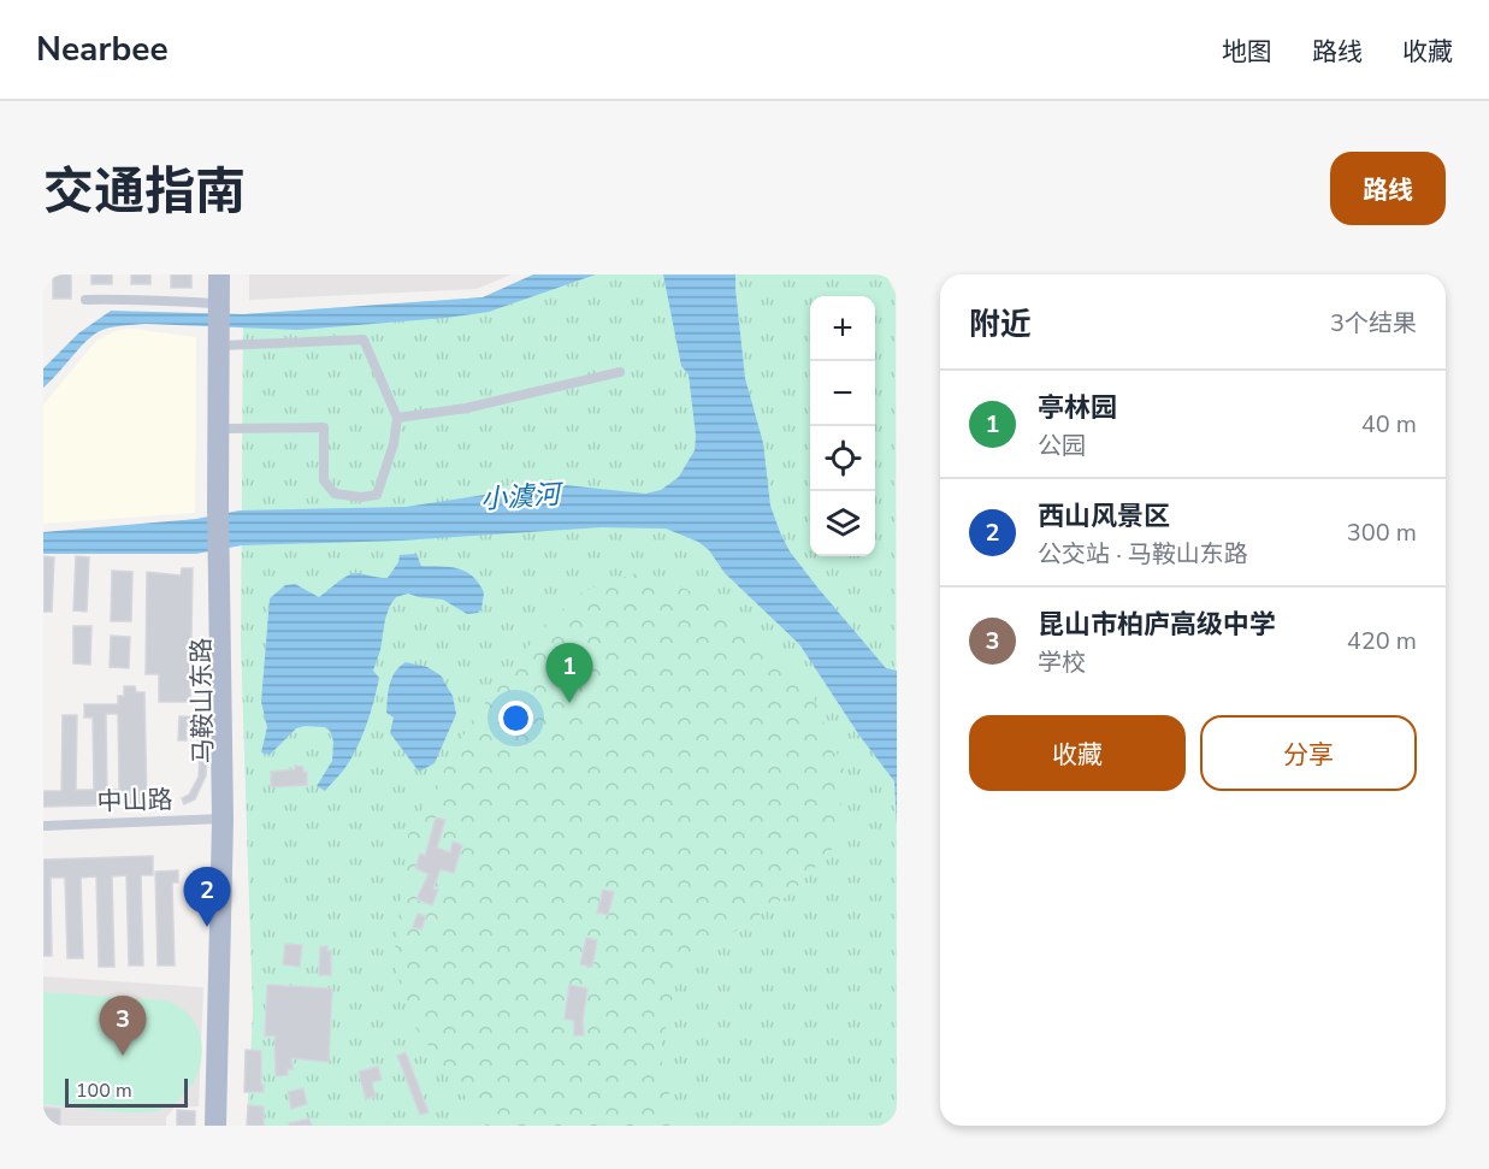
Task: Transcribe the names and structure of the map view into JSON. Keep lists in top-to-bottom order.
{
  "streets": {
    "main road": ["马鞍山东路"],
    "street": ["中山路"]
  },
  "crossings": [
    ["马鞍山东路", "中山路"]
  ],
  "water": ["小澞河"],
  "scale_bar": "100 m",
  "page": {
    "header": "Nearbee",
    "nav": ["地图", "路线", "收藏"],
    "title": "交通指南",
    "buttons": [
      "路线",
      ["收藏", "分享"]
    ],
    "heading": ["附近", "3个结果"],
    "map_buttons": ["+", "−"],
    "list": [
      {
        "mark": "1",
        "name": "亭林园",
        "note": "公园",
        "value": "40 m"
      },
      {
        "mark": "2",
        "name": "西山风景区",
        "note": "公交站 · 马鞍山东路",
        "value": "300 m"
      },
      {
        "mark": "3",
        "name": "昆山市柏庐高级中学",
        "note": "学校",
        "value": "420 m"
      }
    ],
    "pins": ["1", "2", "3"],
    "scale": "100 m"
  }
}
